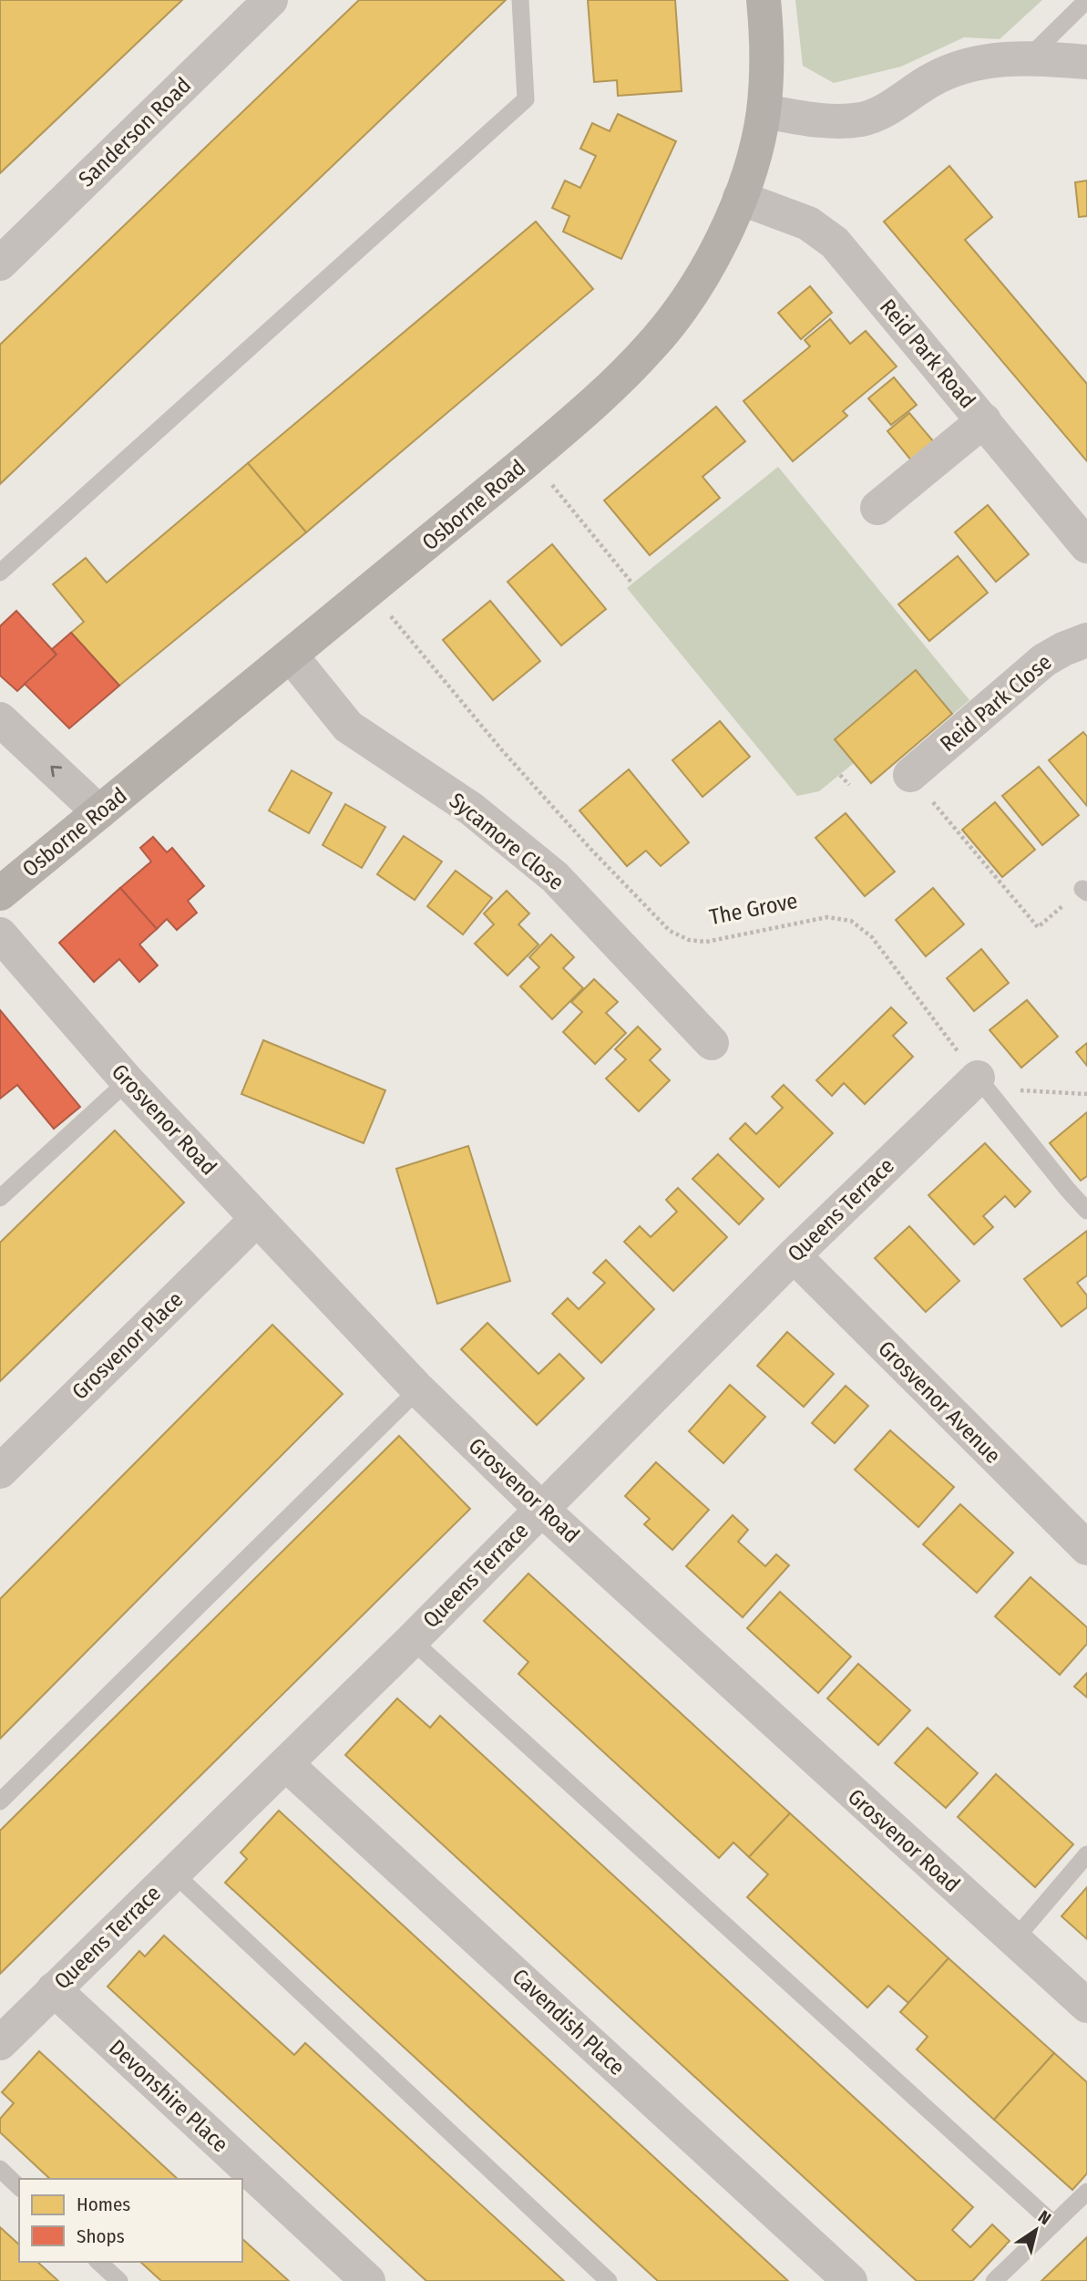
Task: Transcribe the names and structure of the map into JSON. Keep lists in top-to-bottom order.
{
  "streets": {
    "main road": ["Osborne Road"],
    "street": [
      "Sanderson Road",
      "Reid Park Road",
      "Reid Park Close",
      "Sycamore Close",
      "Grosvenor Road",
      "Queens Terrace",
      "Grosvenor Place",
      "Grosvenor Avenue",
      "Cavendish Place",
      "Devonshire Place"
    ],
    "path": ["The Grove"]
  },
  "crossings": [
    ["Reid Park Road", "Osborne Road"],
    ["Osborne Road", "Sycamore Close"],
    ["Osborne Road", "The Grove"],
    ["The Grove", "Queens Terrace"],
    ["Grosvenor Road", "Queens Terrace"],
    ["Grosvenor Road", "Grosvenor Place"],
    ["Queens Terrace", "Grosvenor Avenue"],
    ["Queens Terrace", "Cavendish Place"],
    ["Queens Terrace", "Devonshire Place"]
  ],
  "legend": ["Homes", "Shops"],
  "north": "top right"
}
